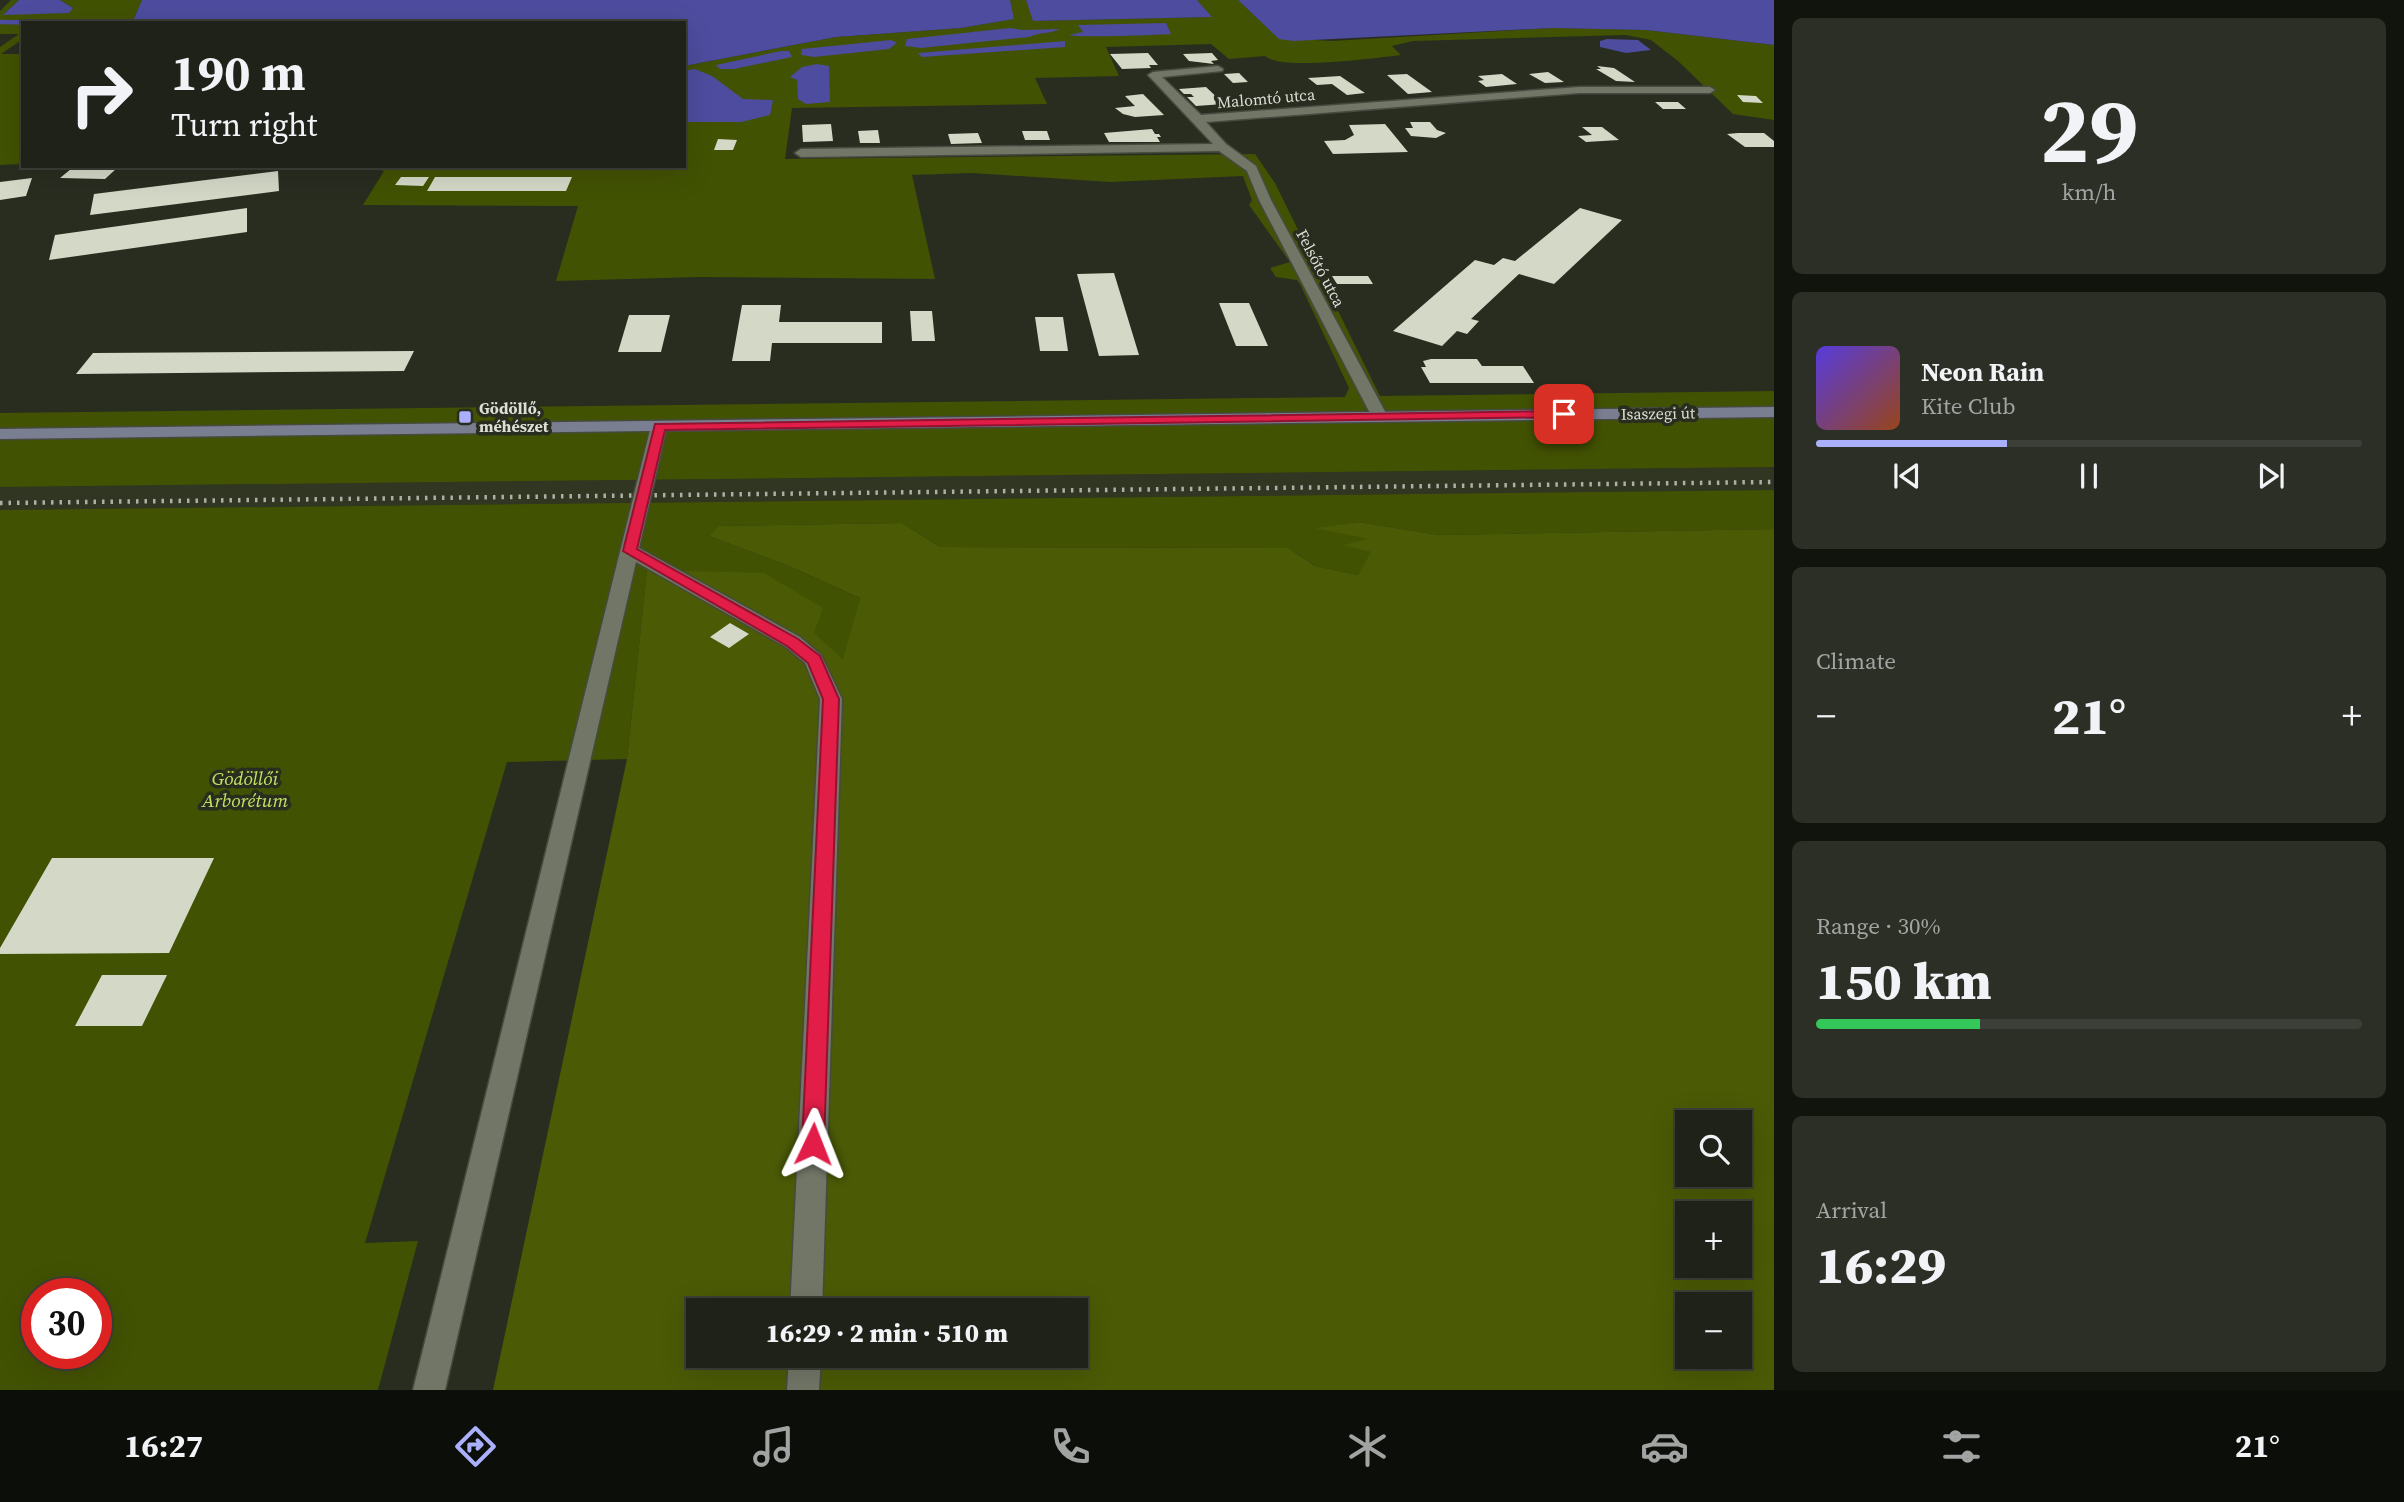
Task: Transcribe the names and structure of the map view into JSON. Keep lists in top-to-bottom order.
{
  "streets": {
    "main road": ["Isaszegi út"],
    "street": ["Malomtó utca", "Felsőtó utca"]
  },
  "crossings": [
    ["Malomtó utca", "Felsőtó utca"],
    ["Felsőtó utca", "Isaszegi út"]
  ],
  "parks": ["Gödöllői Arborétum"],
  "places": {
    "transit": ["Gödöllő, méhészet"]
  },
  "page": {
    "tile": [
      ["29", "km/h"],
      "Climate",
      ["Range · 30%", "150 km"],
      ["Arrival", "16:29"]
    ],
    "turn": ["190 m", "Turn right"],
    "song": ["Neon Rain", "Kite Club"],
    "heat": ["−", "21°", "+"],
    "map_buttons": ["+", "−"],
    "limit": "30",
    "trip": "16:29 · 2 min · 510 m",
    "tabs": ["16:27", "21°"]
  }
}
